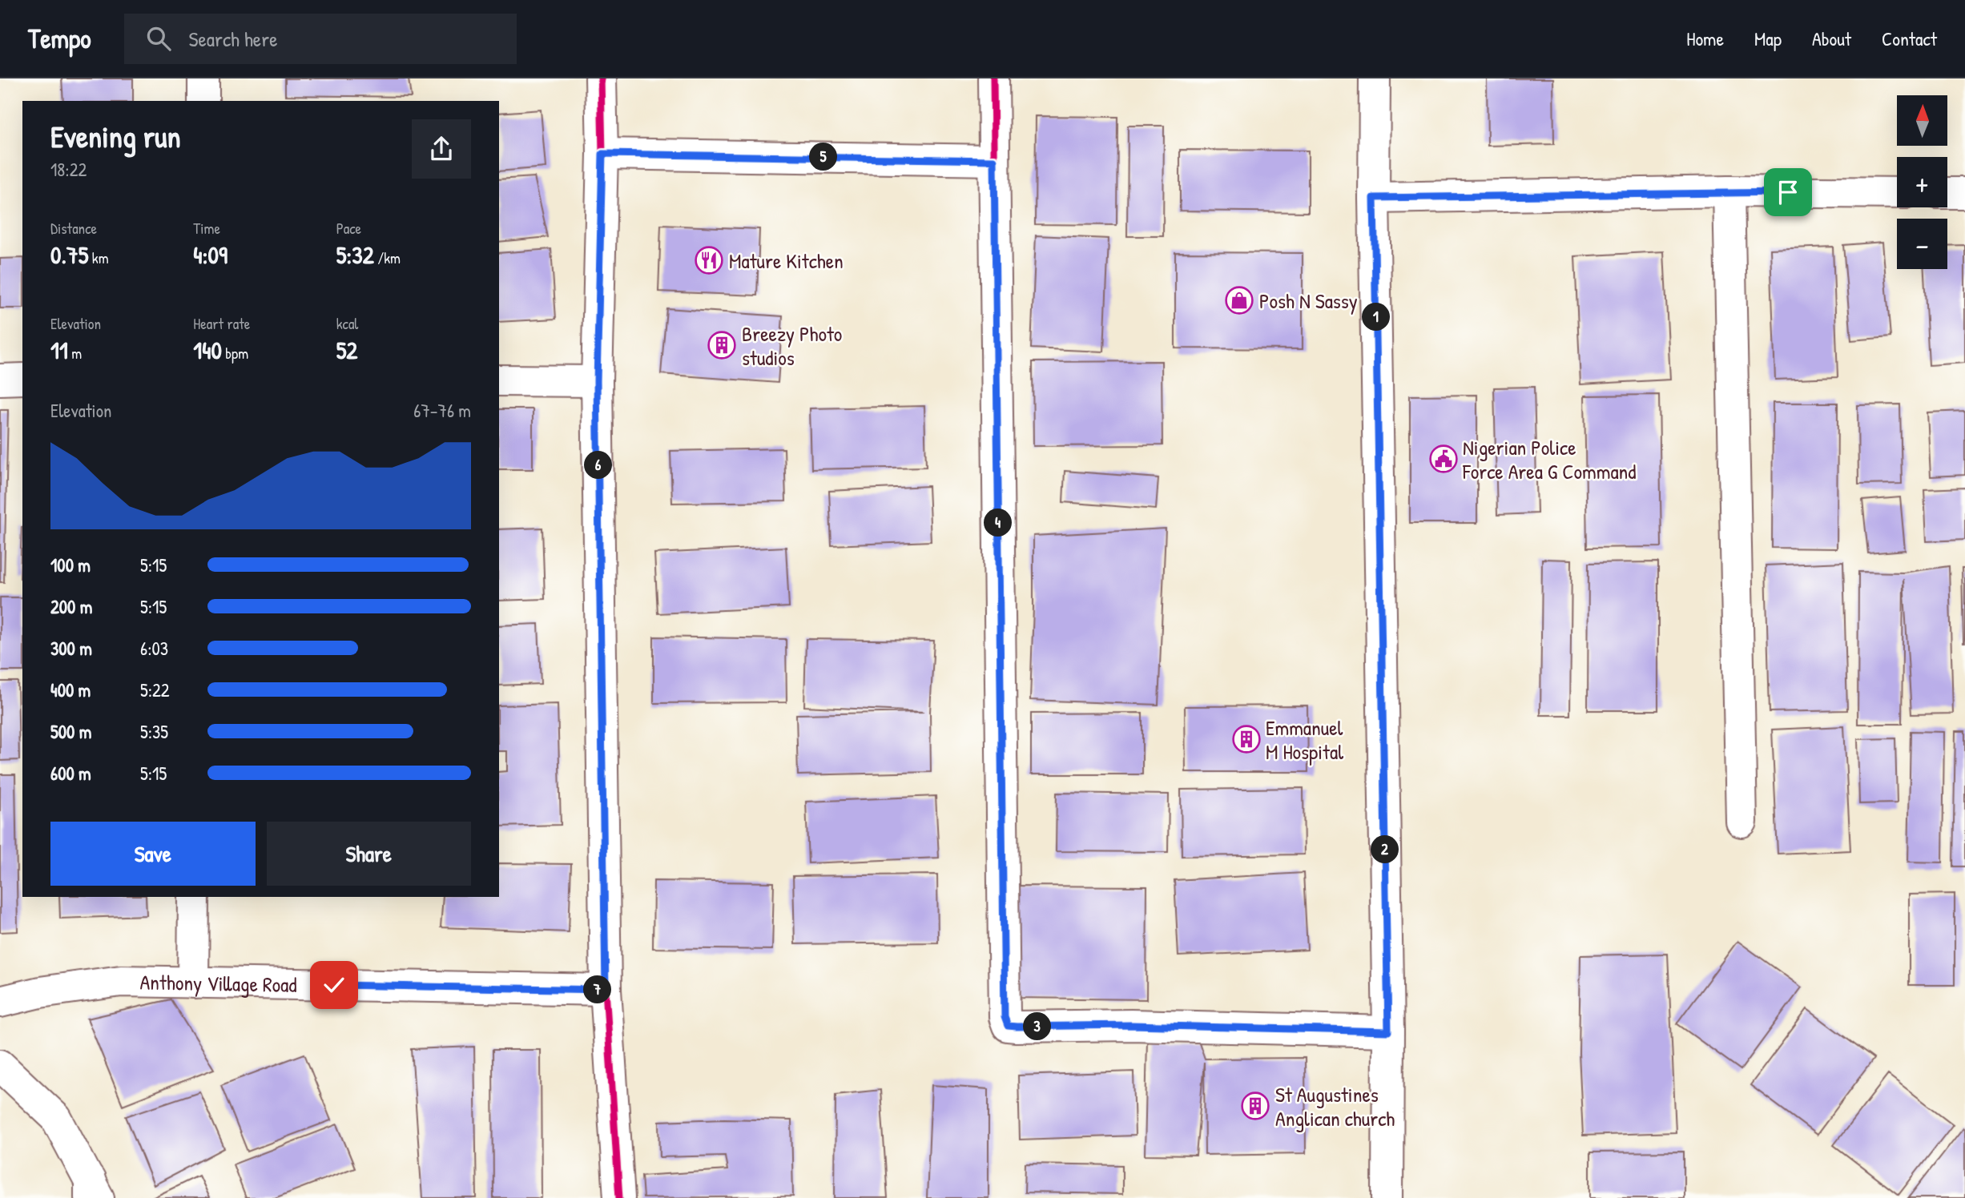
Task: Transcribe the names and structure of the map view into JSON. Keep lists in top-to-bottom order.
{
  "streets": {
    "street": ["Anthony Village Road"]
  },
  "places": {
    "restaurant": ["Mature Kitchen"],
    "shop": ["Posh N Sassy"],
    "building": ["Breezy Photo studios", "Emmanuel M Hospital", "St Augustines Anglican church"],
    "public building": ["Nigerian Police Force Area G Command"]
  },
  "north": "top",
  "page": {
    "header": "Tempo",
    "search": "Search here",
    "nav": [
      "Home",
      "Map",
      "About",
      "Contact"
    ],
    "map_buttons": ["+", "−"],
    "heading": ["Evening run", "18:22"],
    "pins": [
      "5",
      "1",
      "6",
      "4",
      "2",
      "7",
      "3"
    ],
    "stats": [
      ["Distance", "0.75 km"],
      ["Time", "4:09"],
      ["Pace", "5:32 /km"],
      ["Elevation", "11 m"],
      ["Heart rate", "140 bpm"],
      ["kcal", "52"]
    ],
    "chart": ["Elevation", "67–76 m"],
    "list": [
      {
        "name": "100 m",
        "note": "5:15"
      },
      {
        "name": "200 m",
        "note": "5:15"
      },
      {
        "name": "300 m",
        "note": "6:03"
      },
      {
        "name": "400 m",
        "note": "5:22"
      },
      {
        "name": "500 m",
        "note": "5:35"
      },
      {
        "name": "600 m",
        "note": "5:15"
      }
    ],
    "buttons": ["Save", "Share"]
  }
}
